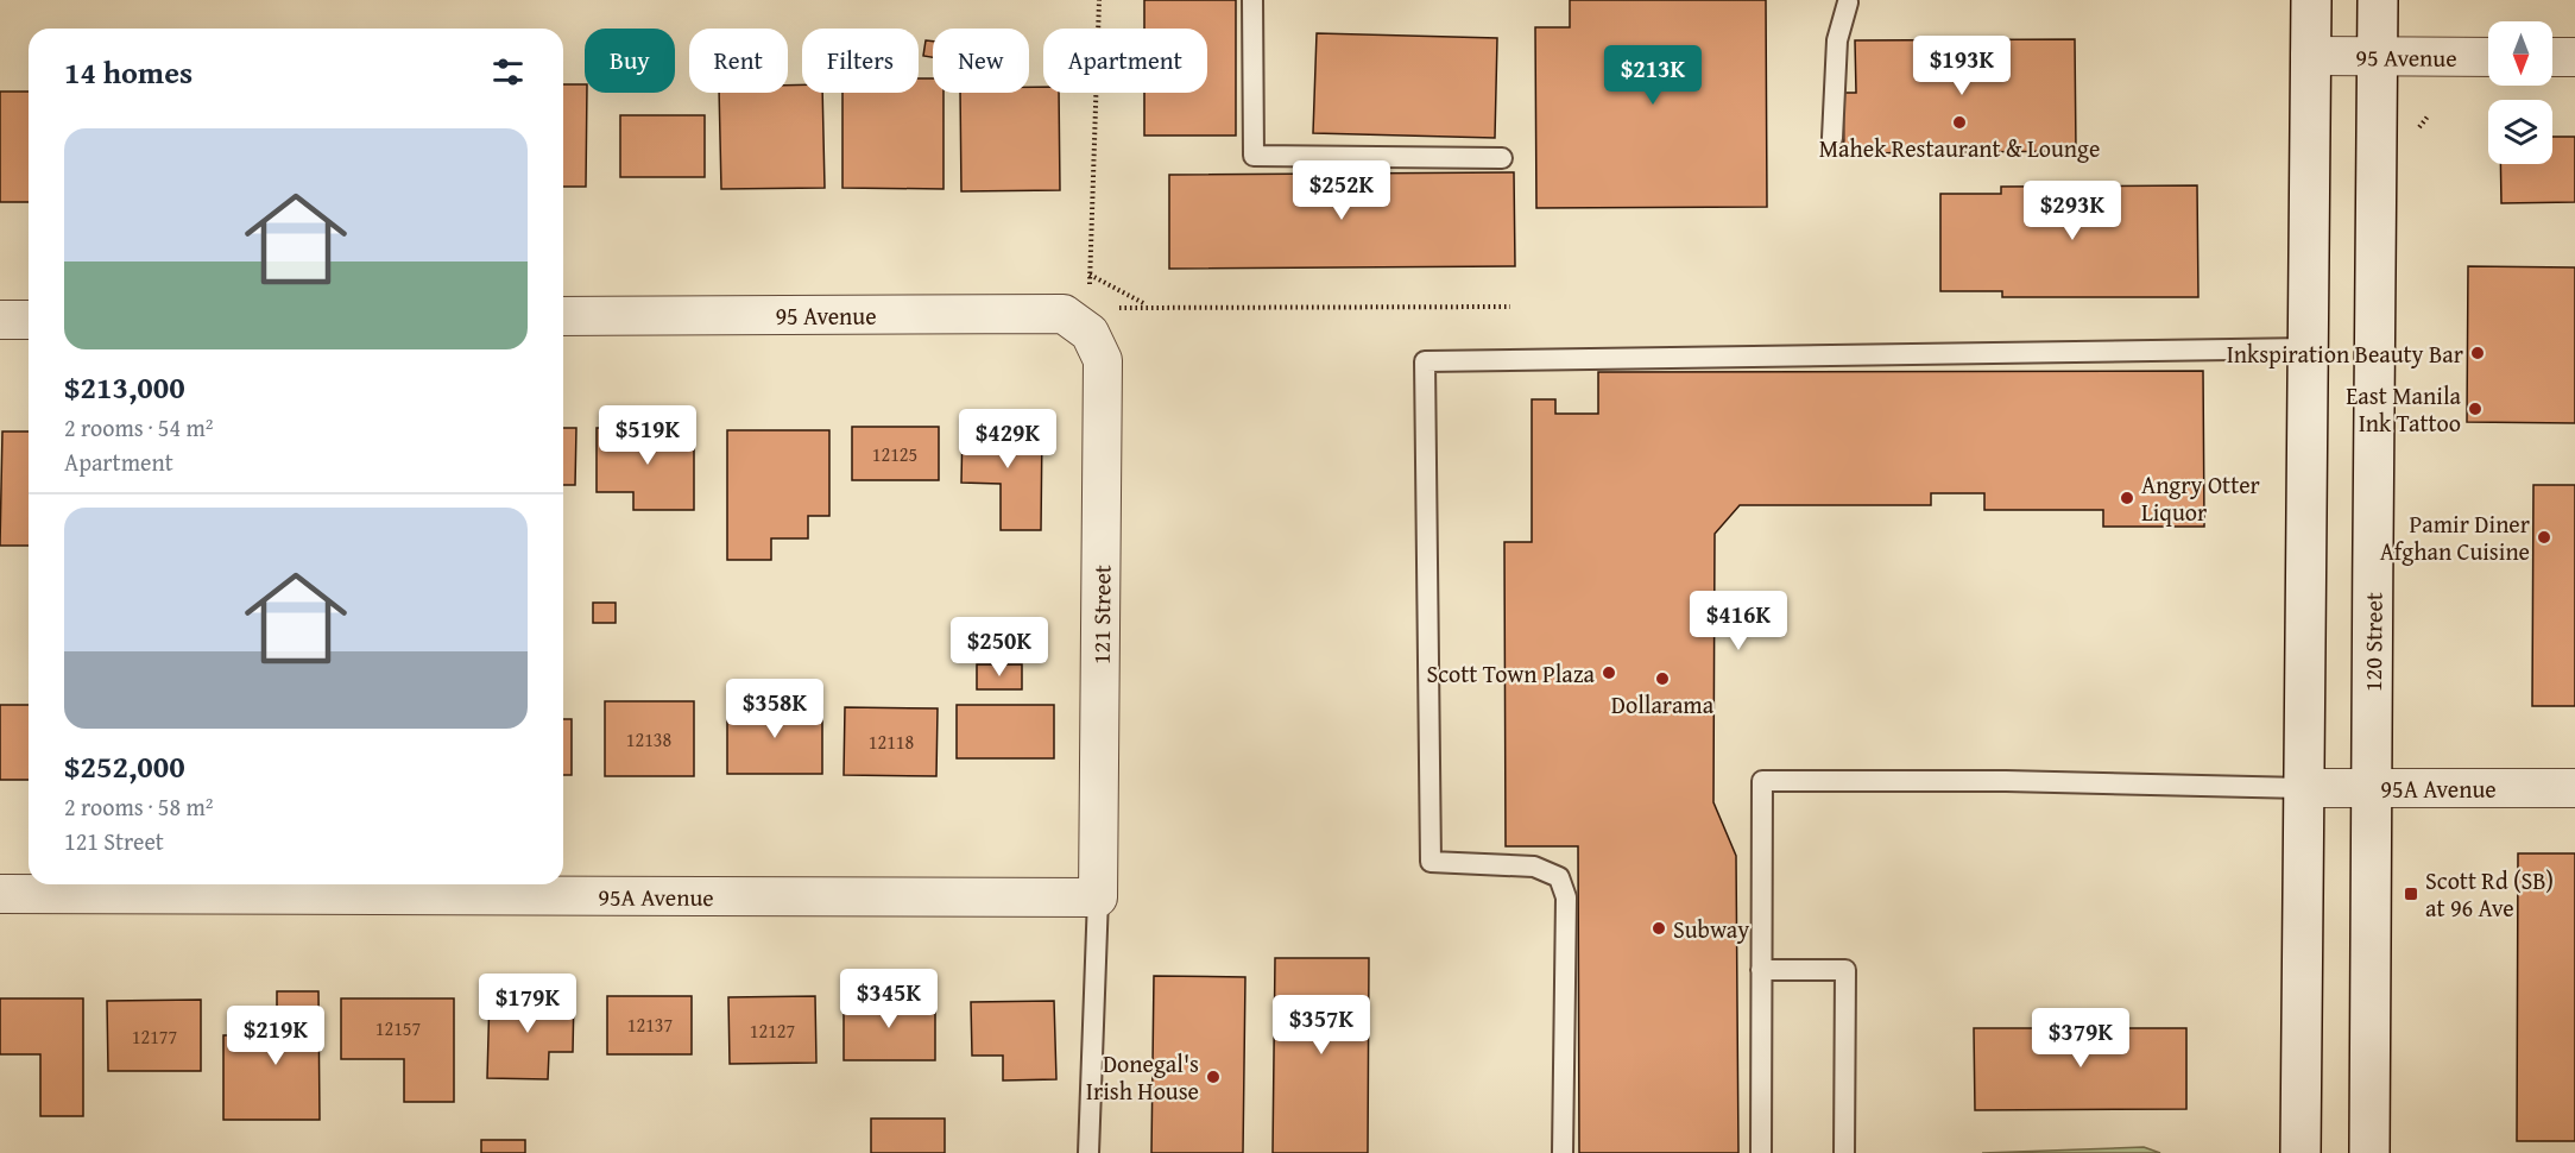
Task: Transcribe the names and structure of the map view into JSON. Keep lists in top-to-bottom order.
{
  "streets": {
    "main road": ["120 Street"],
    "street": ["95 Avenue", "121 Street", "95A Avenue"]
  },
  "crossings": [
    ["95 Avenue", "121 Street"],
    ["95 Avenue", "120 Street"],
    ["121 Street", "95A Avenue"],
    ["120 Street", "95A Avenue"]
  ],
  "places": {
    "other": [
      "Mahek Restaurant & Lounge",
      "Inkspiration Beauty Bar",
      "East Manila Ink Tattoo",
      "Angry Otter Liquor",
      "Pamir Diner Afghan Cuisine",
      "Scott Town Plaza",
      "Dollarama",
      "Subway",
      "Donegal's Irish House"
    ],
    "transit": ["Scott Rd (SB) at 96 Ave"]
  },
  "house_numbers": [
    "12125",
    "12138",
    "12118",
    "12137",
    "12157",
    "12127",
    "12177"
  ],
  "north": "bottom",
  "page": {
    "chip": [
      "Buy",
      "Rent",
      "Filters",
      "New",
      "Apartment"
    ],
    "heading": "14 homes",
    "price": [
      "$193K",
      "$213K",
      "$252K",
      "$293K",
      "$519K",
      "$429K",
      "$416K",
      "$250K",
      "$358K",
      "$345K",
      "$179K",
      "$357K",
      "$219K",
      "$379K"
    ],
    "list": [
      {
        "name": "$213,000",
        "note": "2 rooms · 54 m² · Apartment"
      },
      {
        "name": "$252,000",
        "note": "2 rooms · 58 m² · 121 Street"
      }
    ]
  }
}
